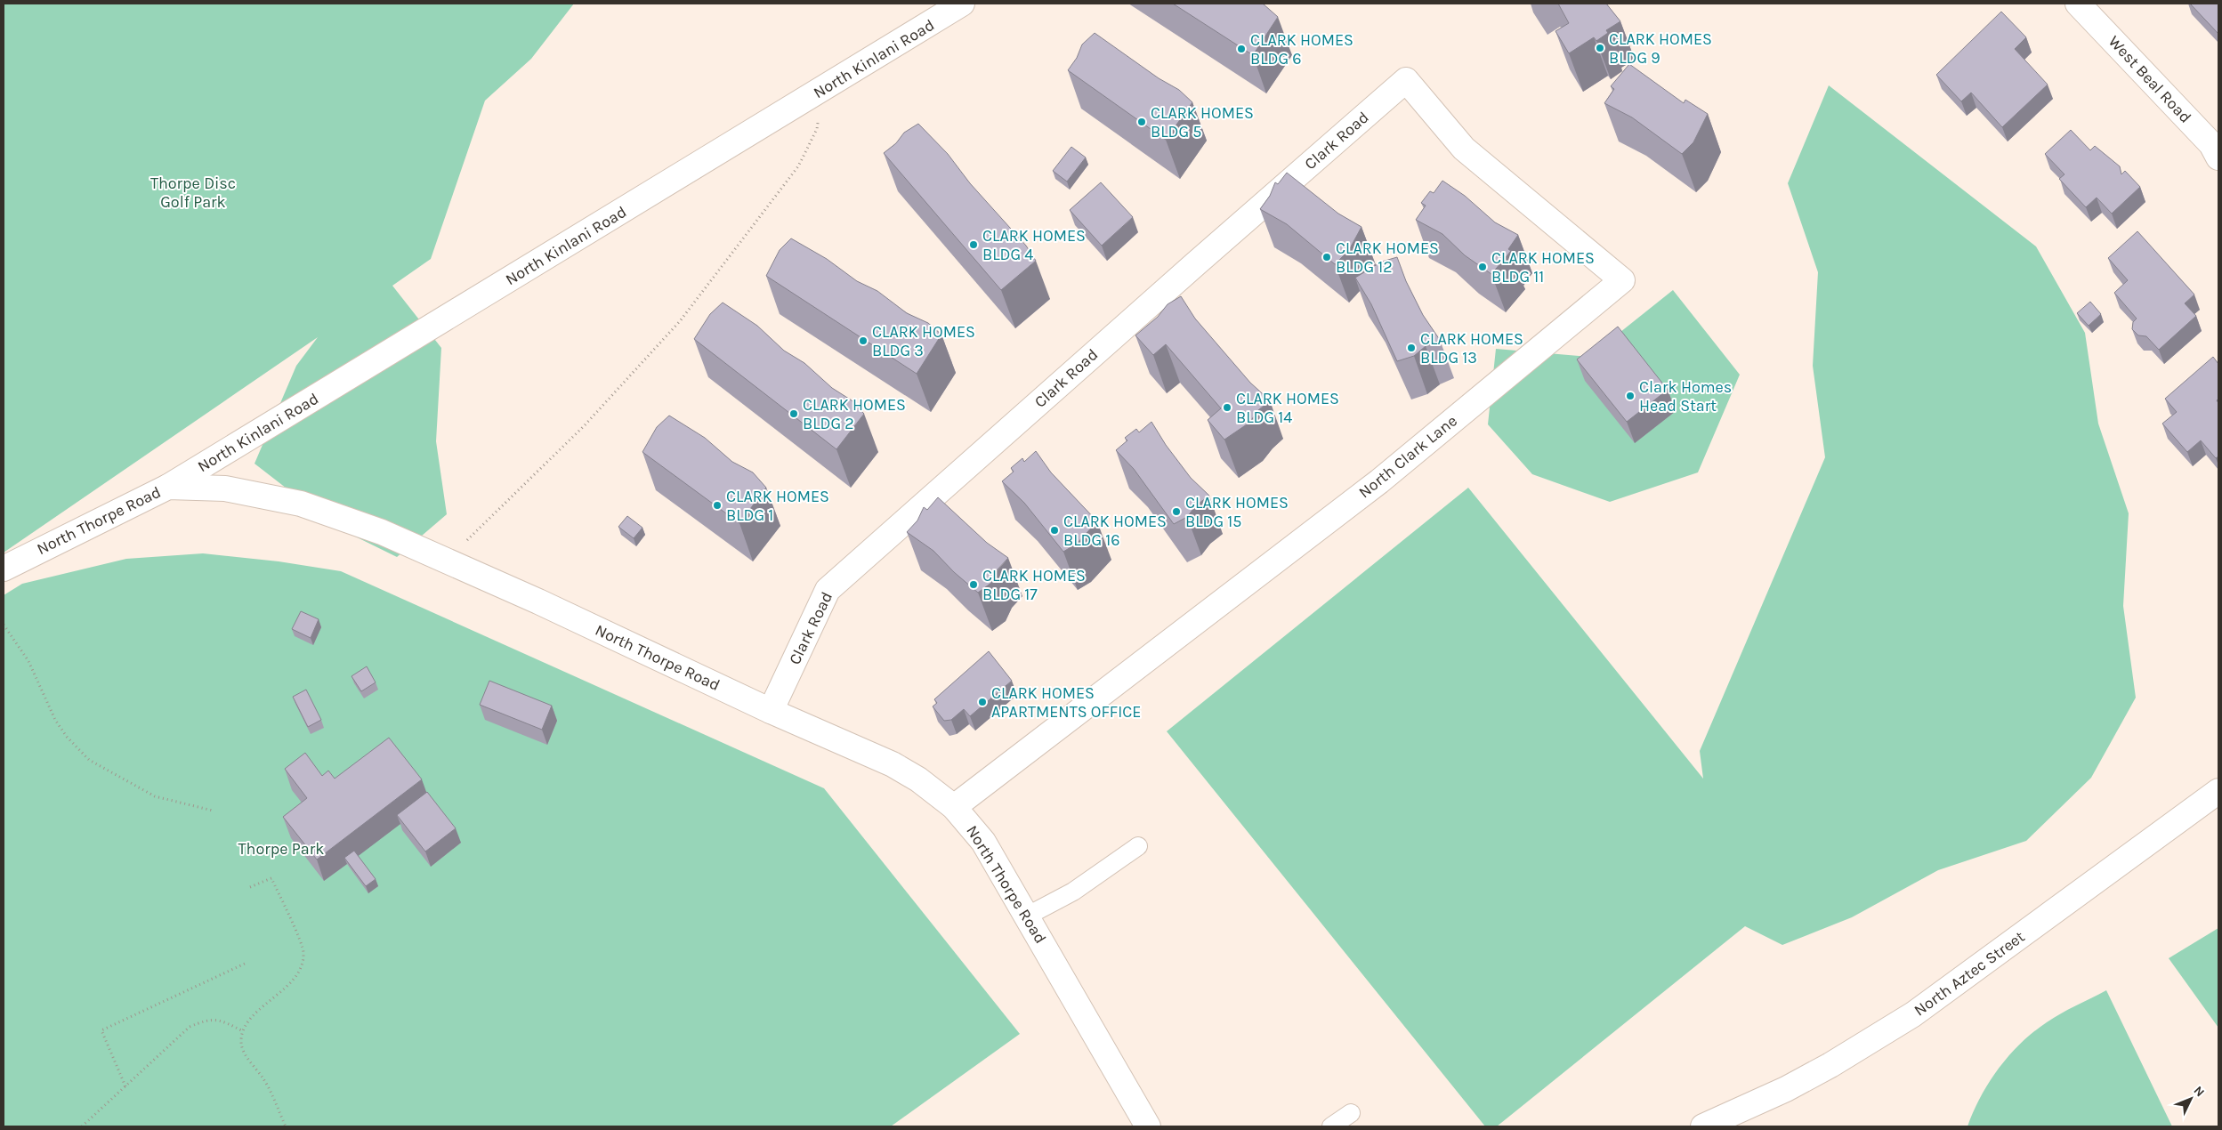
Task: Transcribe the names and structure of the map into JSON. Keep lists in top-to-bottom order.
{
  "streets": {
    "street": [
      "North Kinlani Road",
      "West Beal Road",
      "Clark Road",
      "North Clark Lane",
      "North Thorpe Road",
      "North Aztec Street"
    ]
  },
  "crossings": [
    ["North Kinlani Road", "North Thorpe Road"],
    ["Clark Road", "North Clark Lane"],
    ["Clark Road", "North Thorpe Road"],
    ["North Clark Lane", "North Thorpe Road"]
  ],
  "parks": ["Thorpe Disc Golf Park", "Thorpe Park"],
  "places": [
    "CLARK HOMES BLDG 9",
    "CLARK HOMES BLDG 6",
    "CLARK HOMES BLDG 5",
    "CLARK HOMES BLDG 4",
    "CLARK HOMES BLDG 12",
    "CLARK HOMES BLDG 11",
    "CLARK HOMES BLDG 3",
    "CLARK HOMES BLDG 13",
    "Clark Homes Head Start",
    "CLARK HOMES BLDG 14",
    "CLARK HOMES BLDG 2",
    "CLARK HOMES BLDG 1",
    "CLARK HOMES BLDG 15",
    "CLARK HOMES BLDG 16",
    "CLARK HOMES BLDG 17",
    "CLARK HOMES APARTMENTS OFFICE"
  ],
  "north": "top right"
}
